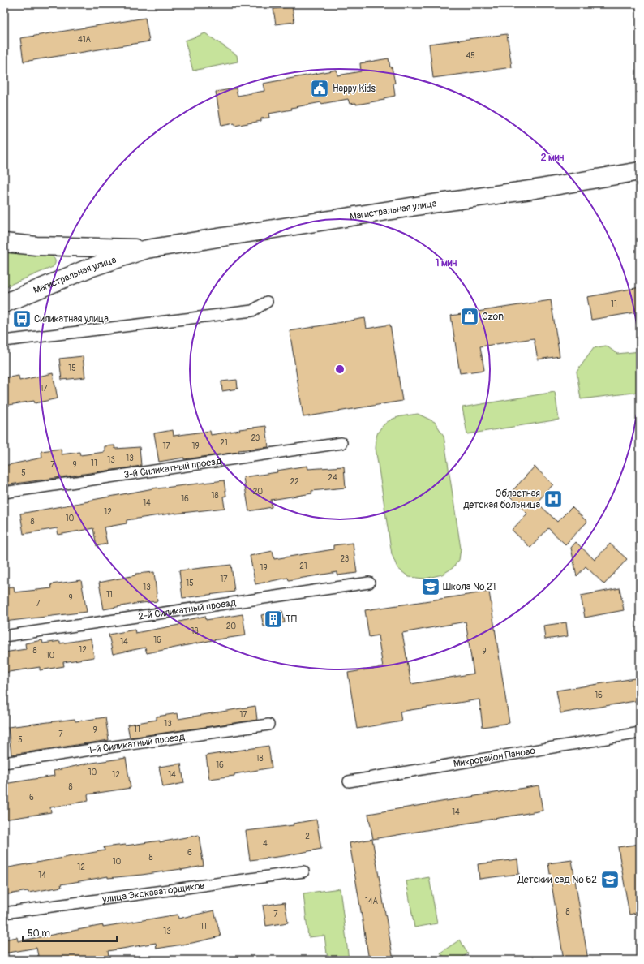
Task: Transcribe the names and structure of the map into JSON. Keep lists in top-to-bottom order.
{
  "streets": {
    "highway": ["Магистральная улица"],
    "street": [
      "3-й Силикатный проезд",
      "2-й Силикатный проезд",
      "1-й Силикатный проезд",
      "Микрорайон Паново",
      "улица Экскаваторщиков"
    ]
  },
  "places": {
    "public building": ["Happy Kids"],
    "shop": ["Ozon"],
    "bus stop": ["Силикатная улица"],
    "hospital": ["Областная детская больница"],
    "school or university": ["Школа № 21", "Детский сад № 62"],
    "building": ["ТП"]
  },
  "house_numbers": [
    "41А",
    "45",
    "11",
    "15",
    "17",
    "23",
    "21",
    "17",
    "19",
    "13",
    "13",
    "11",
    "7",
    "9",
    "5",
    "24",
    "22",
    "20",
    "18",
    "16",
    "14",
    "12",
    "10",
    "8",
    "23",
    "21",
    "19",
    "17",
    "15",
    "13",
    "11",
    "9",
    "7",
    "20",
    "18",
    "16",
    "14",
    "12",
    "8",
    "9",
    "10",
    "16",
    "17",
    "13",
    "11",
    "9",
    "7",
    "5",
    "18",
    "16",
    "10",
    "12",
    "14",
    "8",
    "6",
    "14",
    "2",
    "4",
    "6",
    "8",
    "10",
    "12",
    "14",
    "14А",
    "8",
    "7",
    "11",
    "13"
  ],
  "scale_bar": "50 m",
  "rings": ["2 мин", "1 мин"]
}
